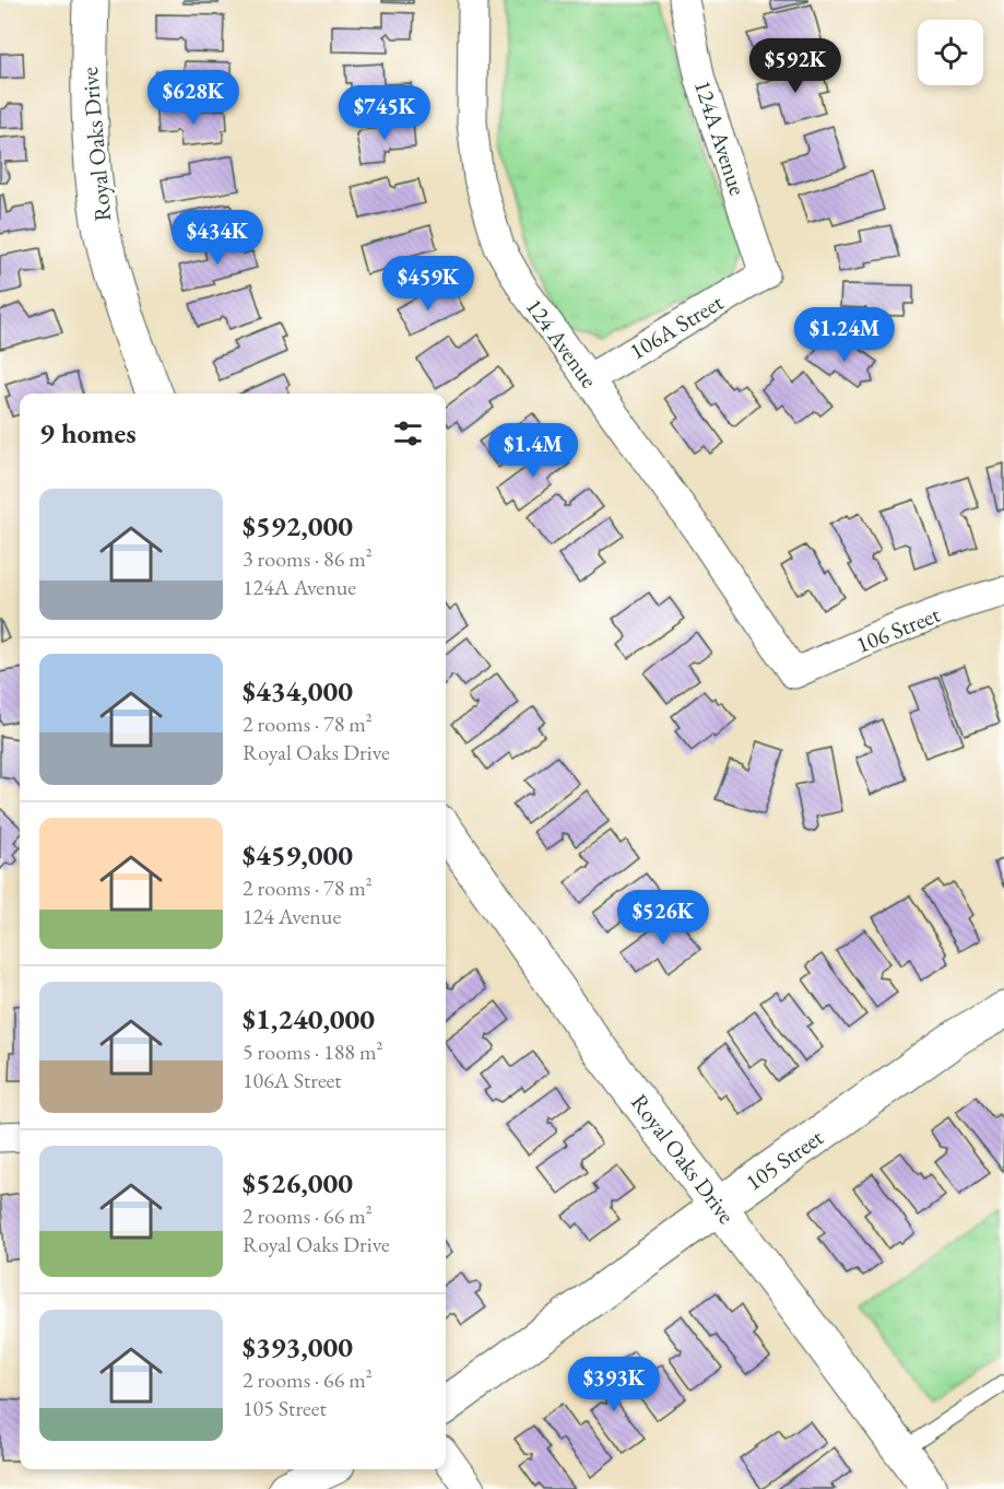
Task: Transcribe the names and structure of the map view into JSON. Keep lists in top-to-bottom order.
{
  "streets": {
    "street": [
      "124A Avenue",
      "Royal Oaks Drive",
      "106A Street",
      "124 Avenue",
      "106 Street",
      "105 Street"
    ]
  },
  "crossings": [
    ["124A Avenue", "106A Street"],
    ["Royal Oaks Drive", "105 Street"],
    ["106A Street", "124 Avenue"],
    ["124 Avenue", "106 Street"]
  ],
  "page": {
    "price": [
      "$592K",
      "$628K",
      "$745K",
      "$434K",
      "$459K",
      "$1.24M",
      "$1.4M",
      "$526K",
      "$393K"
    ],
    "heading": "9 homes",
    "list": [
      {
        "name": "$592,000",
        "note": "3 rooms · 86 m² · 124A Avenue"
      },
      {
        "name": "$434,000",
        "note": "2 rooms · 78 m² · Royal Oaks Drive"
      },
      {
        "name": "$459,000",
        "note": "2 rooms · 78 m² · 124 Avenue"
      },
      {
        "name": "$1,240,000",
        "note": "5 rooms · 188 m² · 106A Street"
      },
      {
        "name": "$526,000",
        "note": "2 rooms · 66 m² · Royal Oaks Drive"
      },
      {
        "name": "$393,000",
        "note": "2 rooms · 66 m² · 105 Street"
      }
    ]
  }
}
